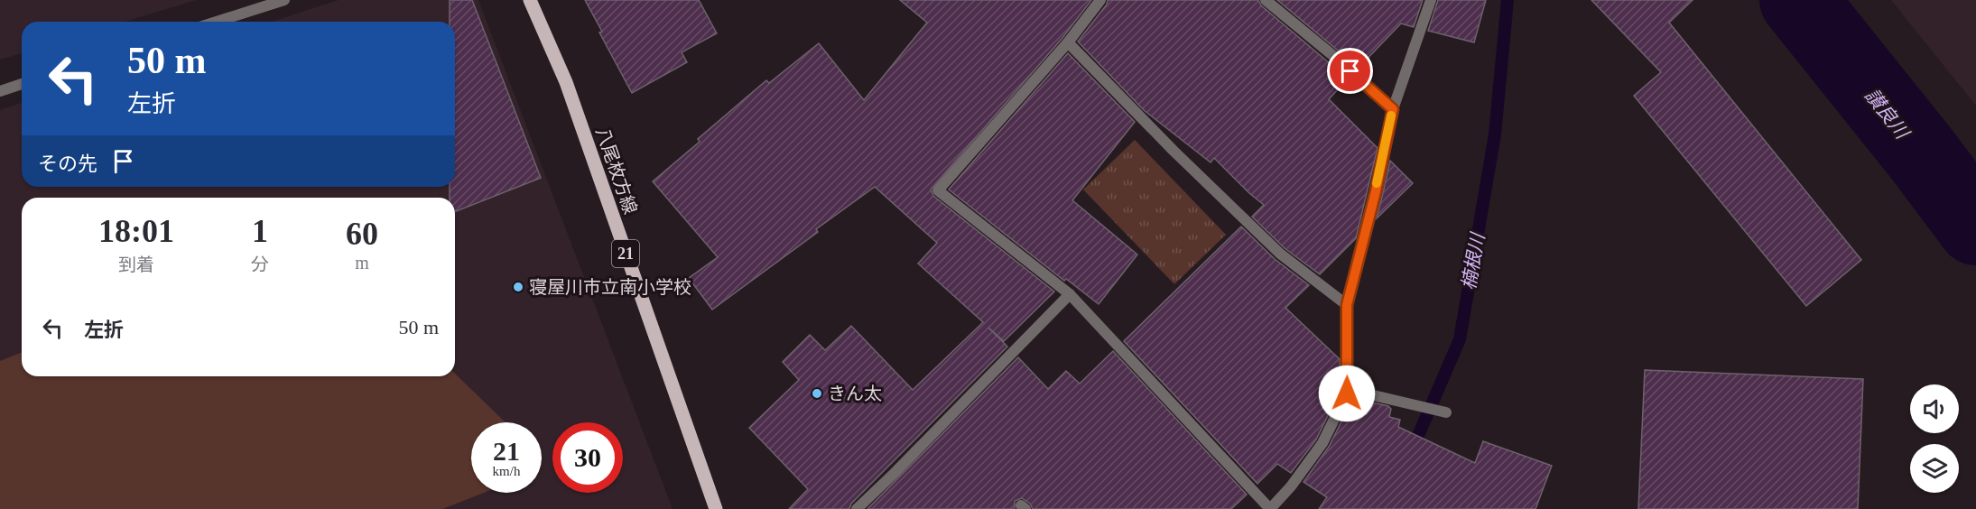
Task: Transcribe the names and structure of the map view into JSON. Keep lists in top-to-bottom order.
{
  "streets": {
    "main road": ["八尾枚方線", "21"]
  },
  "water": ["讃良川", "楠根川"],
  "places": ["寝屋川市立南小学校", "きん太"],
  "page": {
    "turn": ["50 m", "左折"],
    "then": "その先",
    "eta": [
      "18:01",
      "到着",
      "1",
      "分",
      "60",
      "m"
    ],
    "list": [
      {
        "name": "左折",
        "value": "50 m"
      }
    ],
    "speed": "21 km/h",
    "limit": "30"
  }
}
